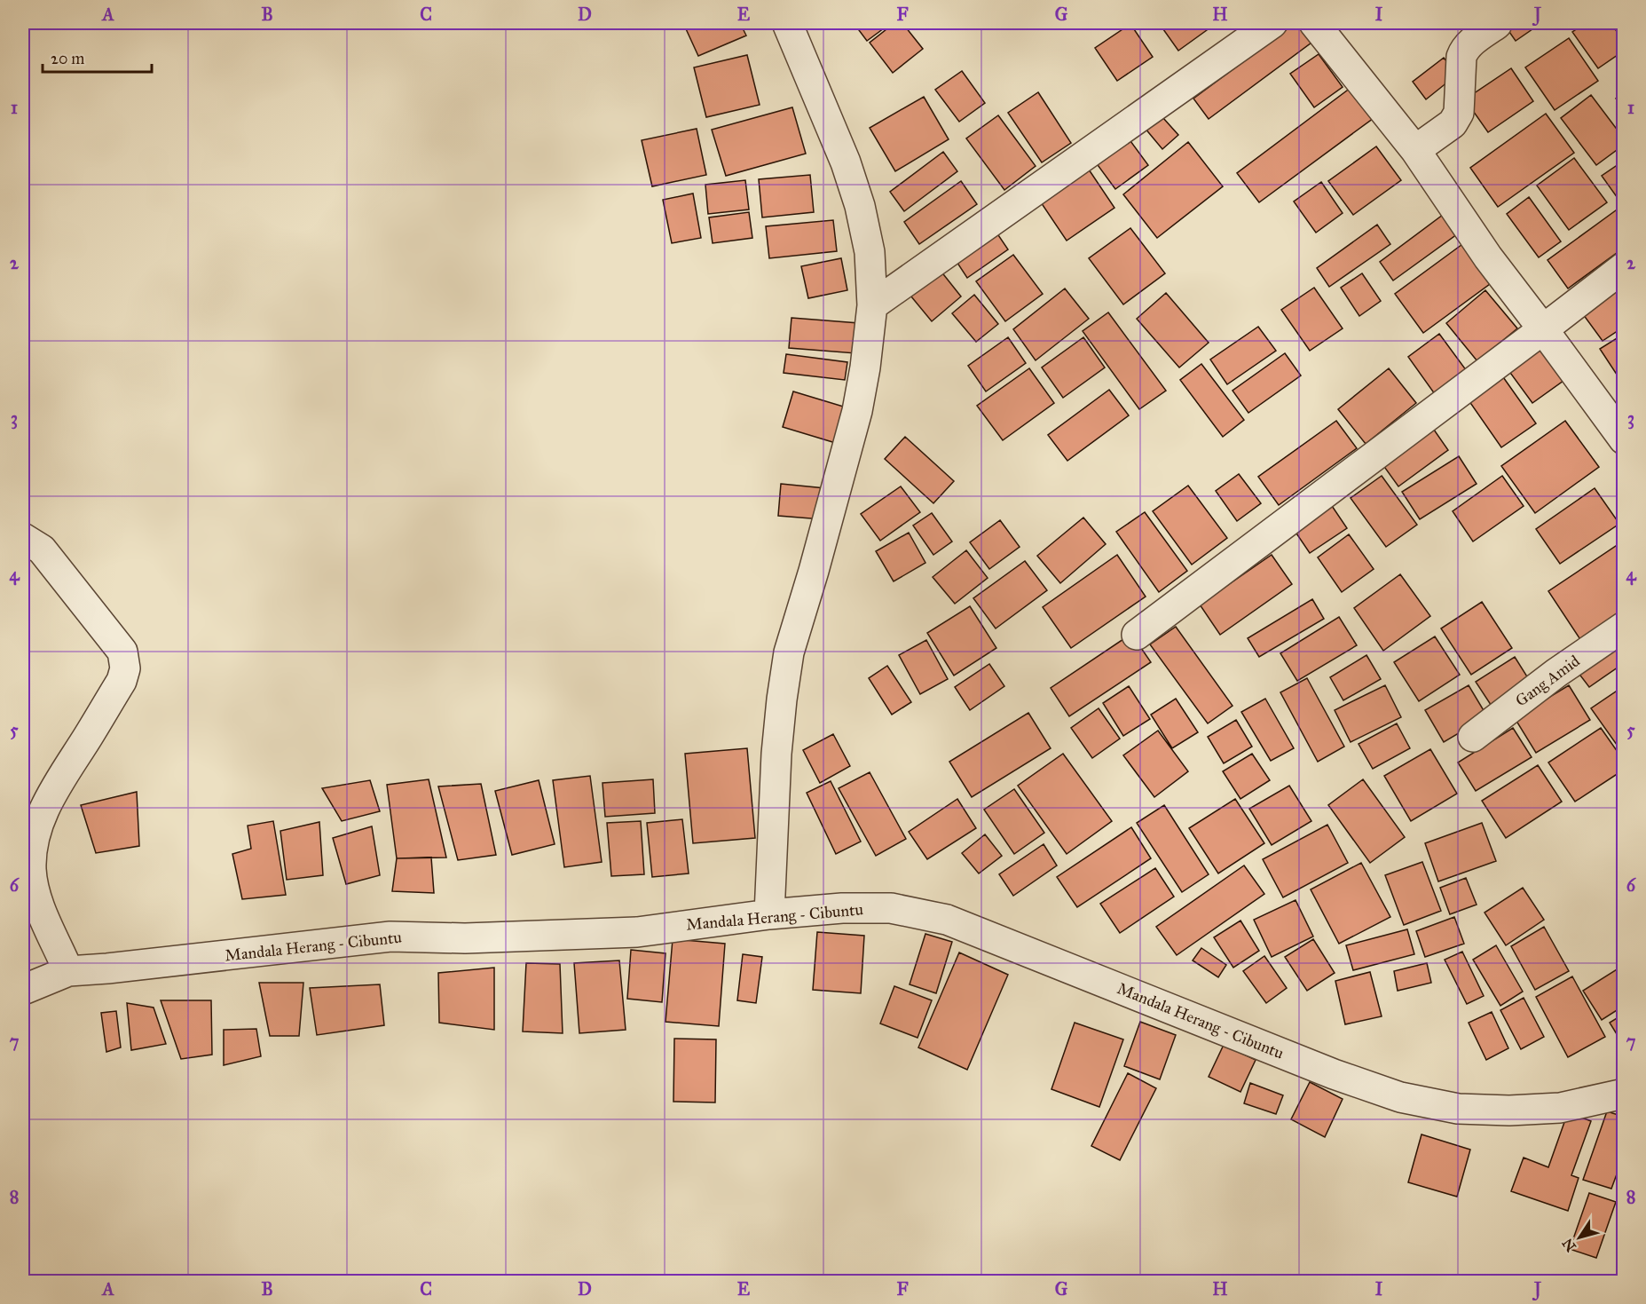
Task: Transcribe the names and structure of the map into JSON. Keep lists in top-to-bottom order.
{
  "streets": {
    "street": ["Gang Amid", "Mandala Herang - Cibuntu"]
  },
  "scale_bar": "20 m",
  "north": "bottom left",
  "grid": {
    "columns": [
      "A",
      "B",
      "C",
      "D",
      "E",
      "F",
      "G",
      "H",
      "I",
      "J"
    ],
    "rows": [
      "1",
      "2",
      "3",
      "4",
      "5",
      "6",
      "7",
      "8"
    ]
  }
}
